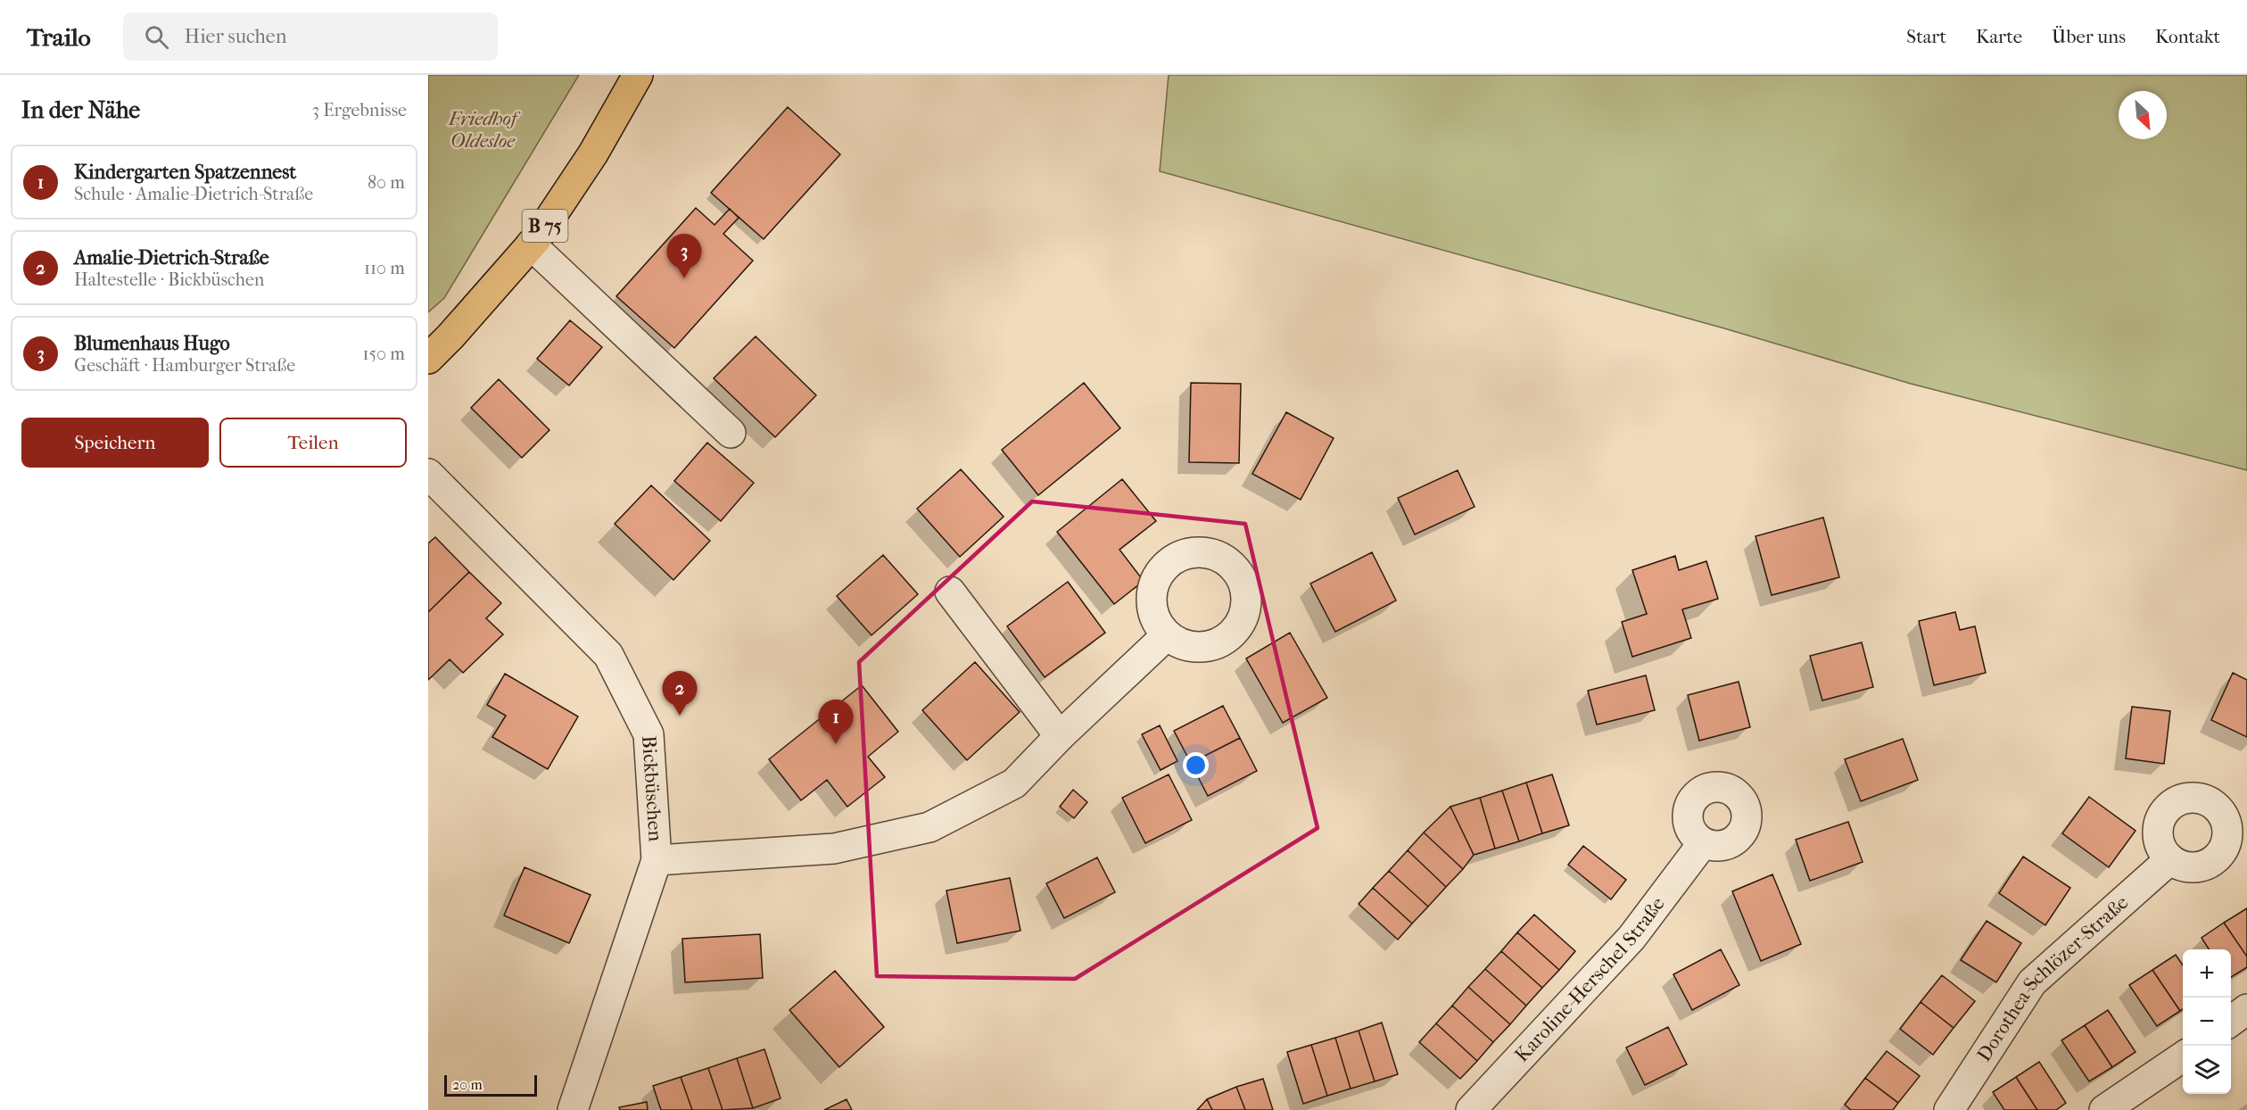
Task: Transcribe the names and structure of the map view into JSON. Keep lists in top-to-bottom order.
{
  "streets": {
    "main road": ["B 75"],
    "street": ["Bickbüschen", "Karoline-Herschel Straße", "Dorothea-Schlözer-Straße"]
  },
  "parks": ["Friedhof Oldesloe"],
  "scale_bar": "20 m",
  "north": "bottom right",
  "page": {
    "header": "Trailo",
    "search": "Hier suchen",
    "nav": [
      "Start",
      "Karte",
      "Über uns",
      "Kontakt"
    ],
    "heading": ["In der Nähe", "3 Ergebnisse"],
    "list": [
      {
        "mark": "1",
        "name": "Kindergarten Spatzennest",
        "note": "Schule · Amalie-Dietrich-Straße",
        "value": "80 m"
      },
      {
        "mark": "2",
        "name": "Amalie-Dietrich-Straße",
        "note": "Haltestelle · Bickbüschen",
        "value": "110 m"
      },
      {
        "mark": "3",
        "name": "Blumenhaus Hugo",
        "note": "Geschäft · Hamburger Straße",
        "value": "150 m"
      }
    ],
    "pins": ["3", "2", "1"],
    "buttons": ["Speichern", "Teilen"],
    "map_buttons": ["+", "−"],
    "scale": "20 m"
  }
}
